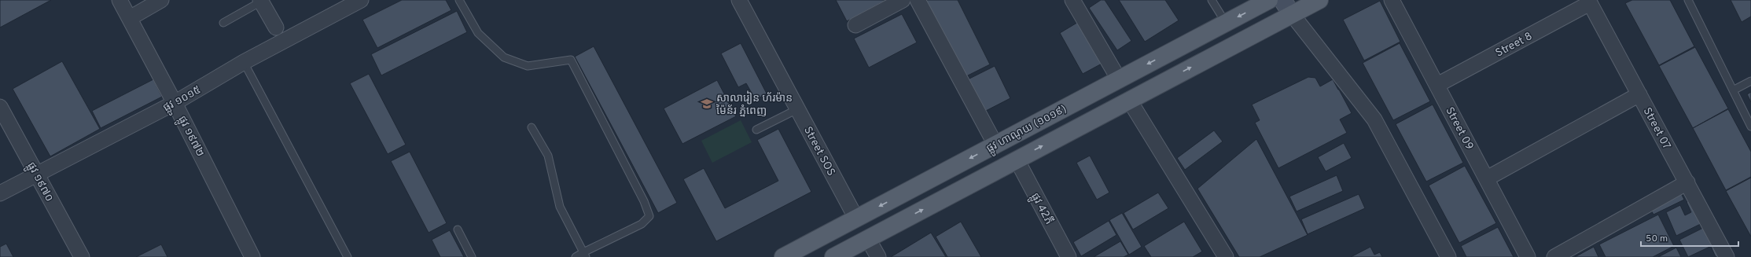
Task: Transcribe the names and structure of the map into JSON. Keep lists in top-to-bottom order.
{
  "streets": {
    "main road": ["ផ្លូវ ហាណូយ (១០១៩)"],
    "street": [
      "Street 8",
      "ផ្លូវ ១០១៥",
      "Street 09",
      "Street 07",
      "ផ្លូវ ១៩៧២",
      "Street SOS",
      "ផ្លូវ ១៩៧០",
      "ផ្លូវ 42ភី"
    ]
  },
  "crossings": [
    ["Street 8", "Street 09"],
    ["Street 8", "Street 07"],
    ["ផ្លូវ ១០១៥", "ផ្លូវ ១៩៧២"],
    ["ផ្លូវ ១០១៥", "ផ្លូវ ១៩៧០"],
    ["ផ្លូវ ហាណូយ (១០១៩)", "Street SOS"]
  ],
  "places": {
    "school or university": ["សាលារៀន ហ័រម៉ាន ម៉ៃន័រ ភ្នំពេញ"]
  },
  "scale_bar": "50 m"
}
